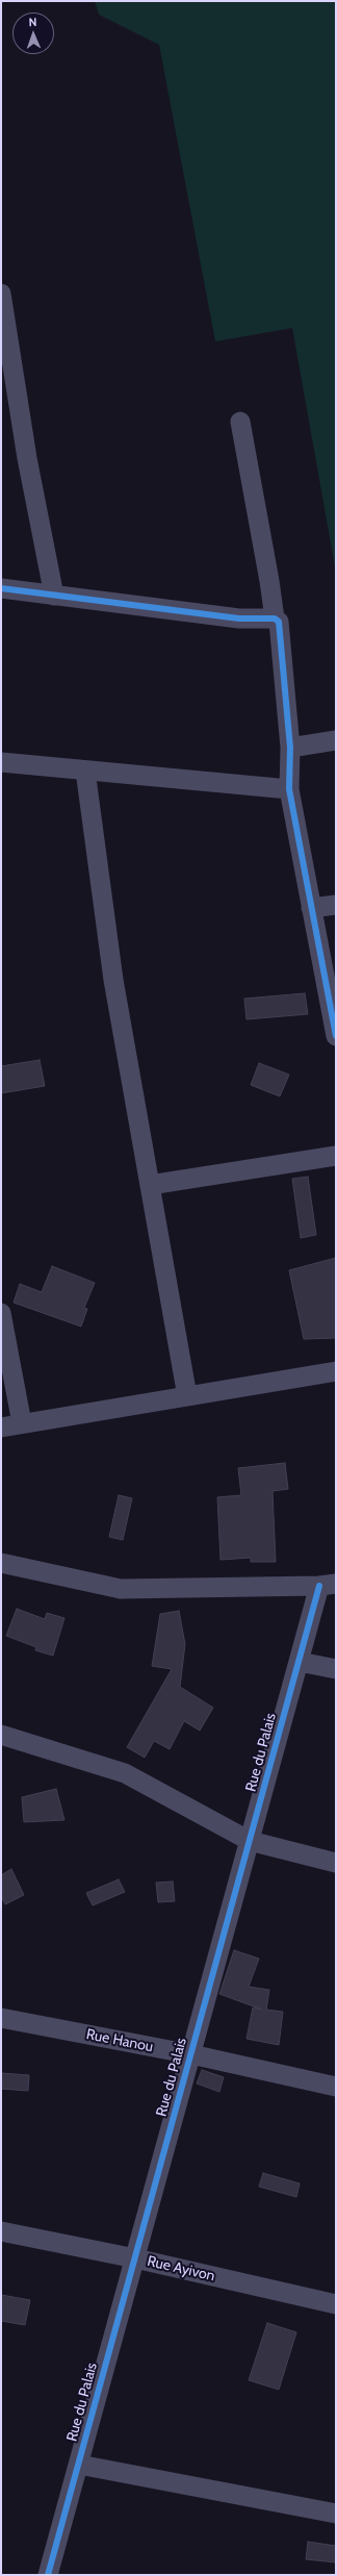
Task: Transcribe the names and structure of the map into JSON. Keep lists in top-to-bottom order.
{
  "streets": {
    "street": ["Rue du Palais", "Rue Hanou", "Rue Ayivon"]
  },
  "crossings": [
    ["Rue du Palais", "Rue Hanou"],
    ["Rue du Palais", "Rue Ayivon"]
  ],
  "north": "top"
}
